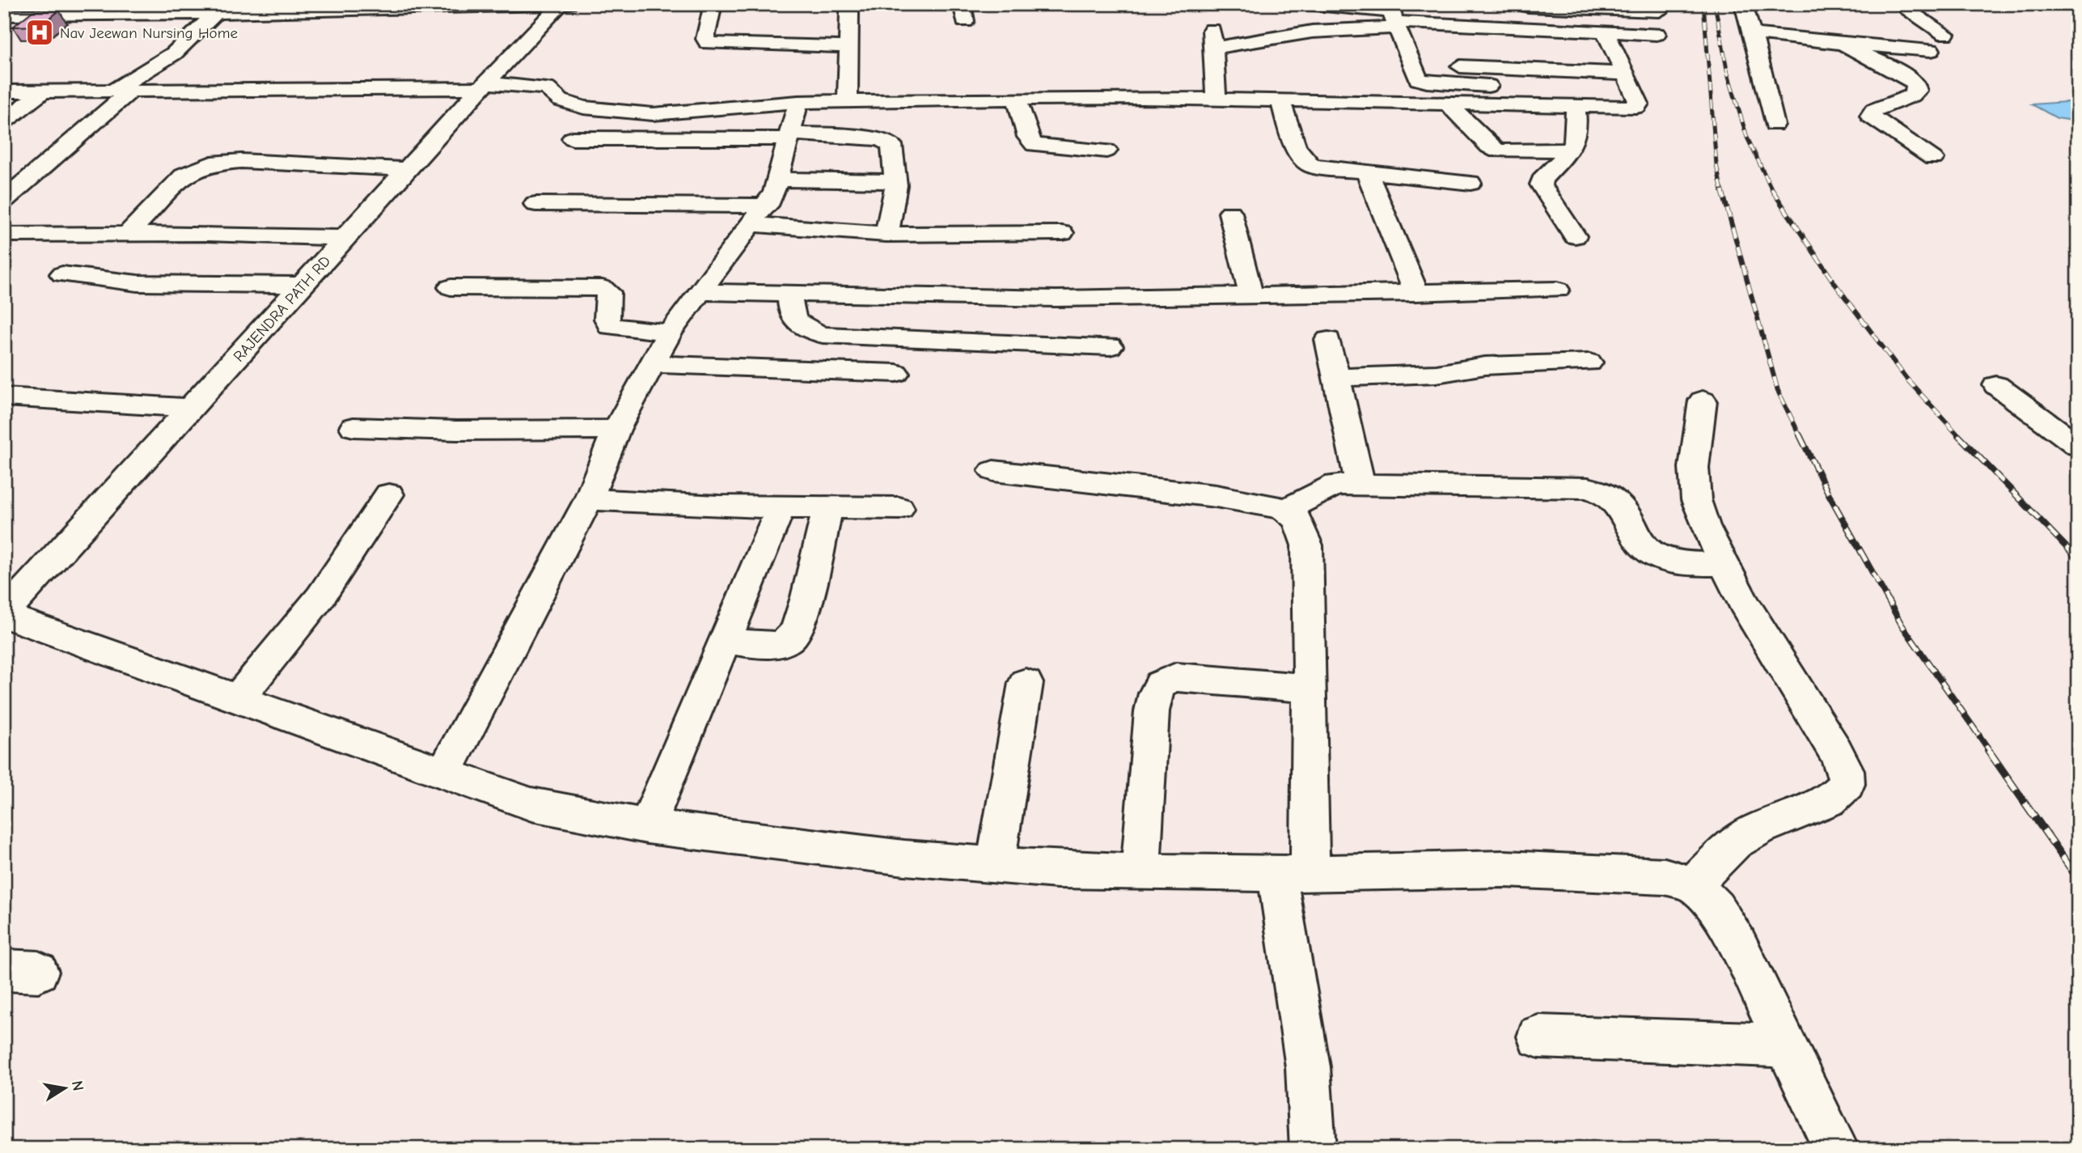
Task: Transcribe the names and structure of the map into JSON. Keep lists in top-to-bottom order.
{
  "streets": {
    "street": ["RAJENDRA PATH RD"]
  },
  "places": {
    "hospital": ["Nav Jeewan Nursing Home"]
  },
  "north": "right"
}
